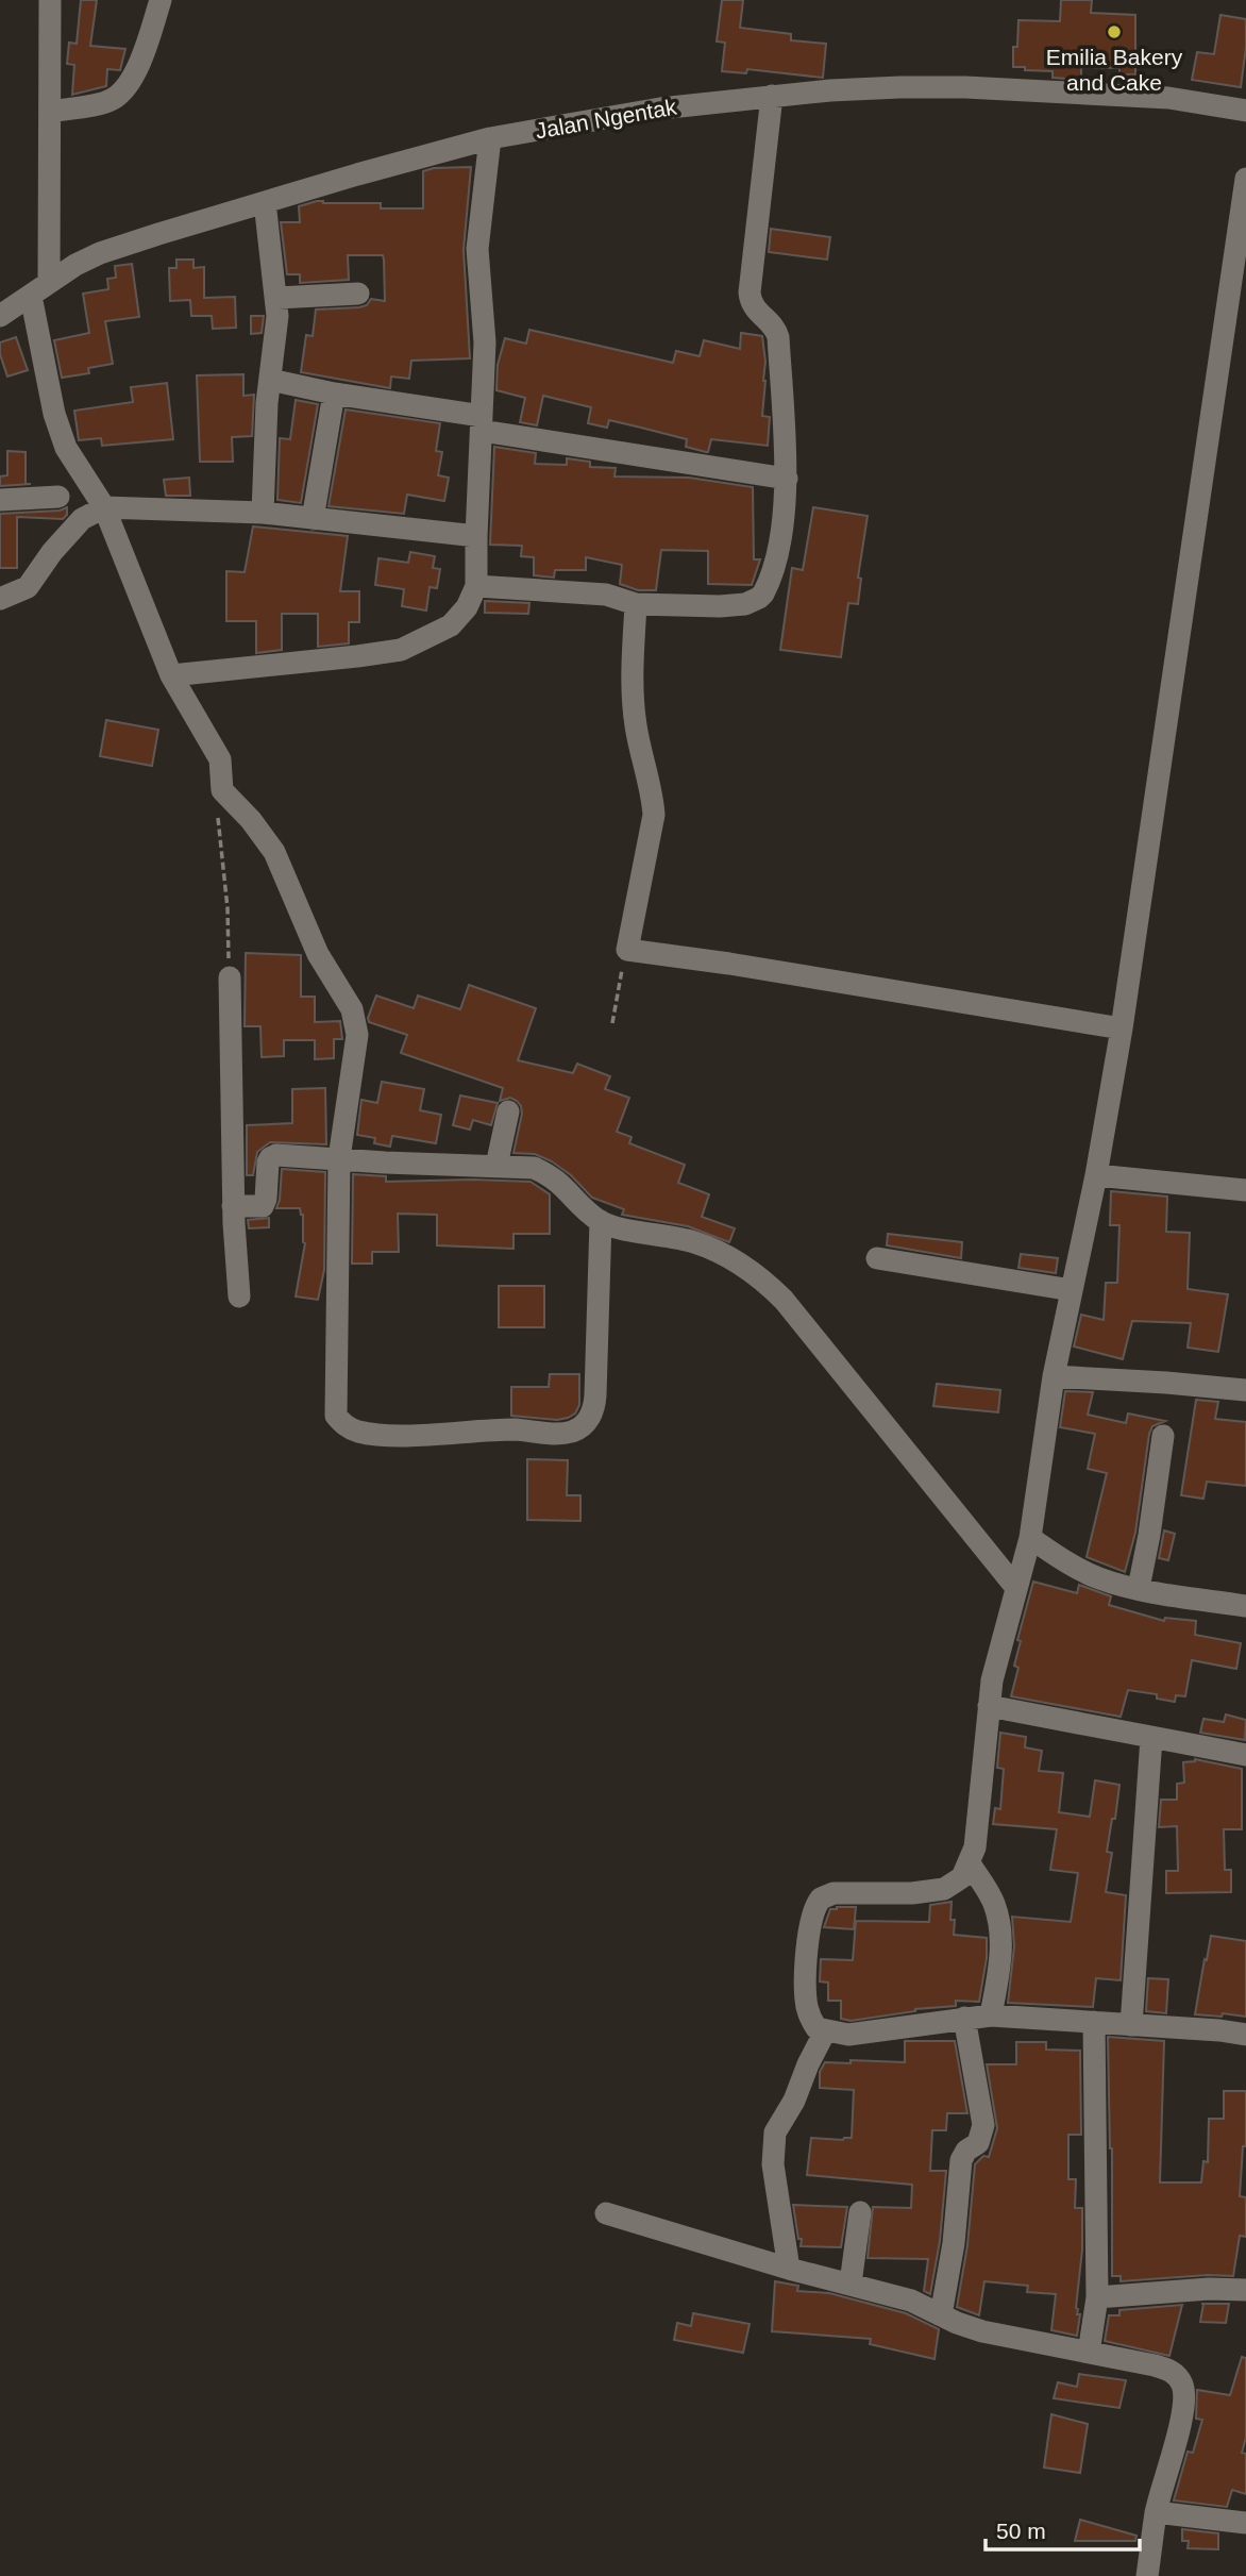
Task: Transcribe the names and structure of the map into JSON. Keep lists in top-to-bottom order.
{
  "streets": {
    "street": ["Jalan Ngentak"]
  },
  "places": ["Emilia Bakery and Cake"],
  "scale_bar": "50 m"
}
